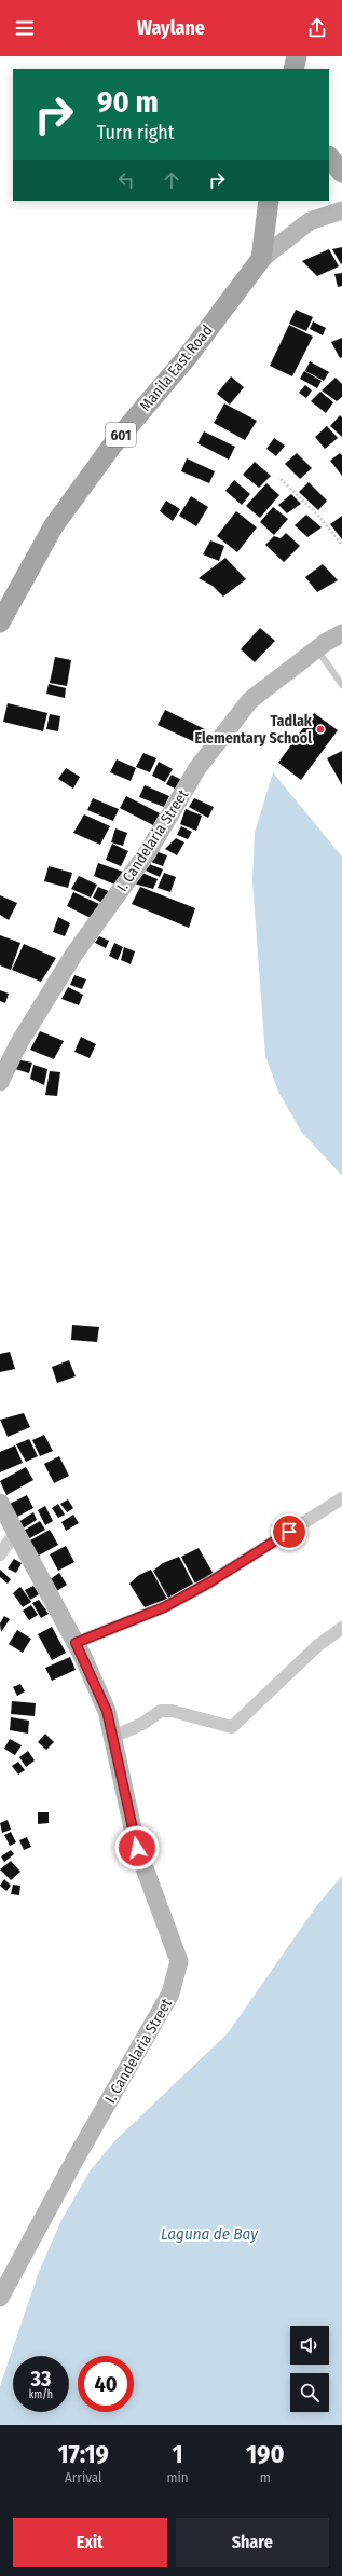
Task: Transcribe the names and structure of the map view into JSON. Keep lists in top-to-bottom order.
{
  "streets": {
    "main road": ["Manila East Road", "601"],
    "street": ["I. Candelaria Street"]
  },
  "water": ["Laguna de Bay"],
  "places": ["Tadlak Elementary School"],
  "page": {
    "header": "Waylane",
    "turn": ["90 m", "Turn right"],
    "speed": "33 km/h",
    "limit": "40",
    "eta": [
      "17:19",
      "Arrival",
      "1",
      "min",
      "190",
      "m"
    ],
    "buttons": ["Exit", "Share"]
  }
}
